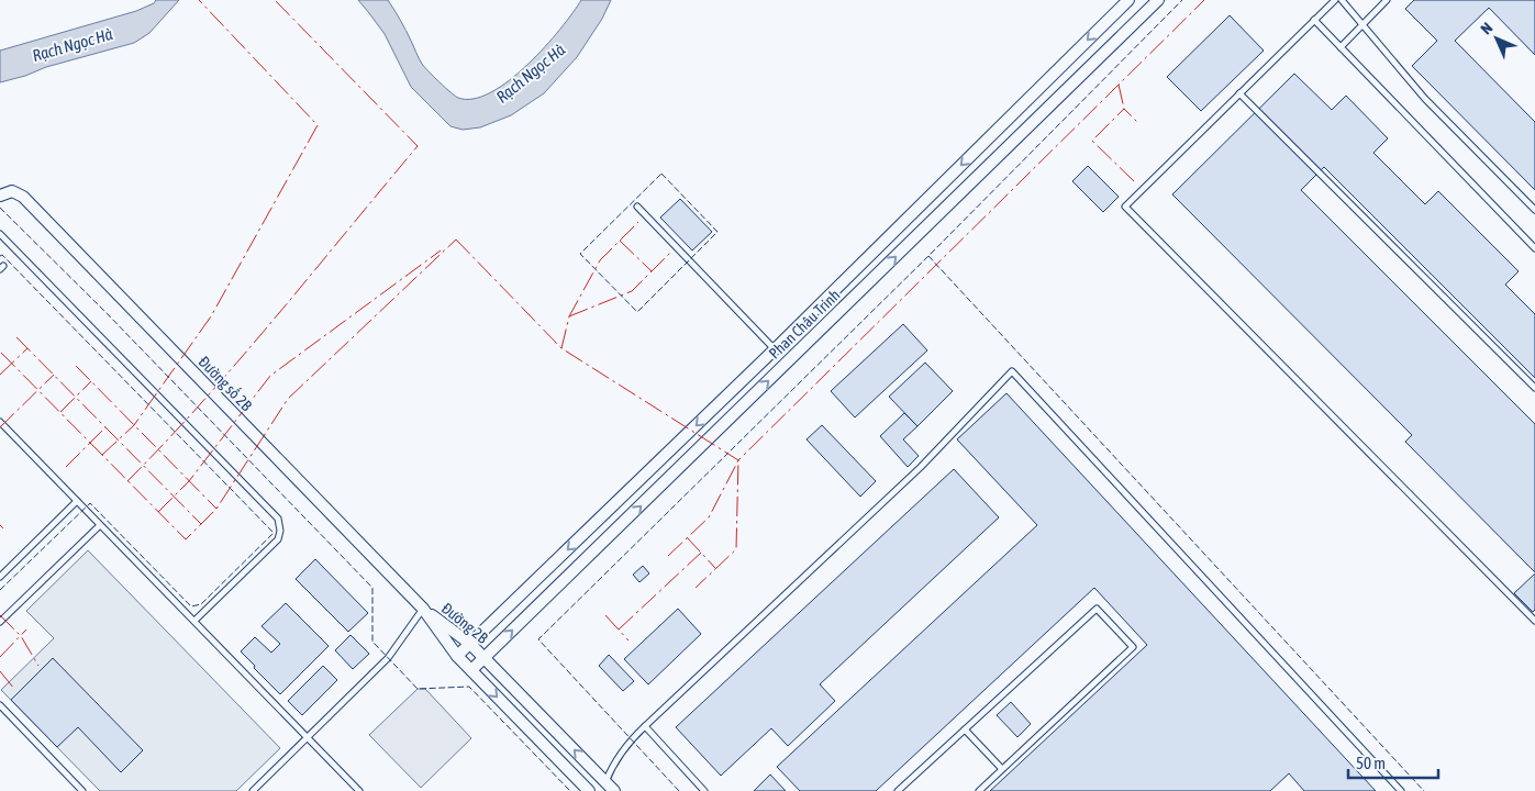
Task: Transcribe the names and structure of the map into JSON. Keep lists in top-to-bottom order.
{
  "streets": {
    "street": ["Phan Châu Trinh", "Đường số 2B", "Đường 2B"]
  },
  "crossings": [
    ["Phan Châu Trinh", "Đường 2B"],
    ["Đường số 2B", "Đường 2B"]
  ],
  "water": ["Rạch Ngọc Hà"],
  "scale_bar": "50 m",
  "north": "top left"
}
